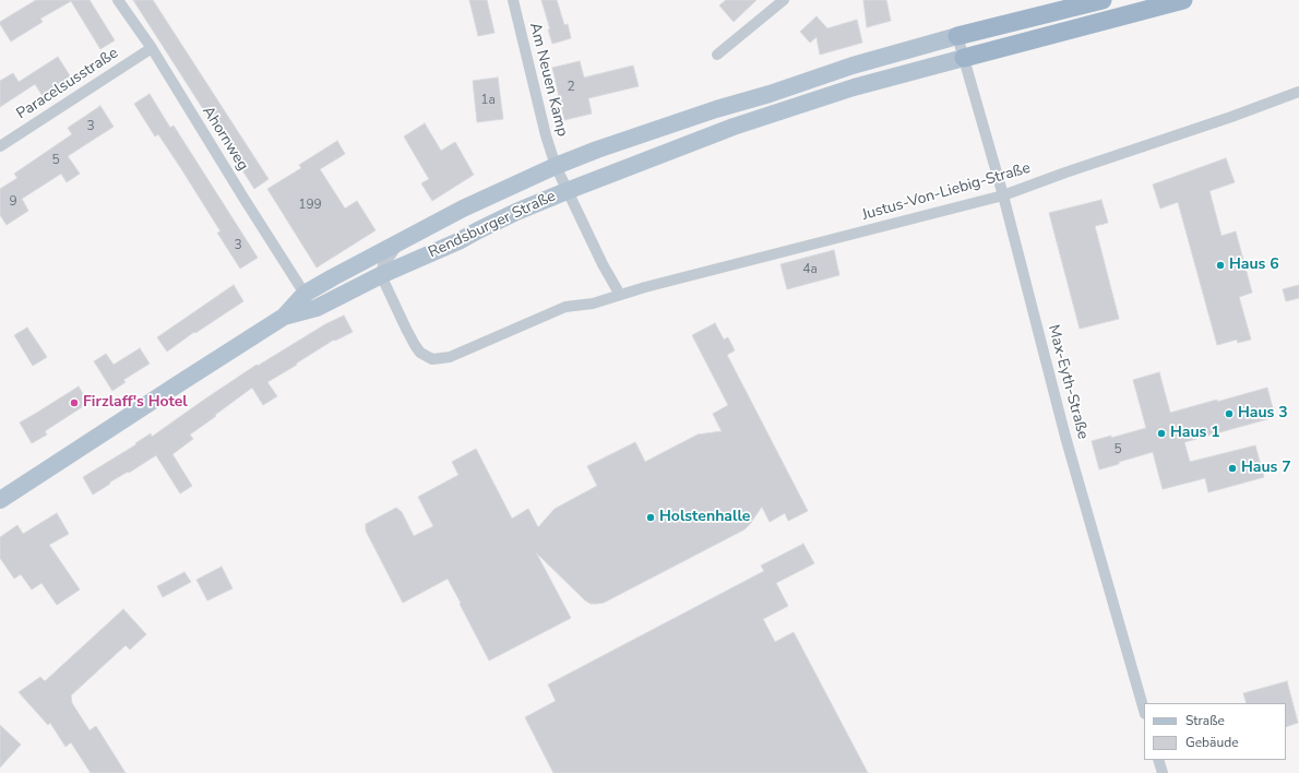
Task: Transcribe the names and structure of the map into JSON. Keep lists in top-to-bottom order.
{
  "streets": {
    "main road": ["Rendsburger Straße"],
    "street": [
      "Am Neuen Kamp",
      "Paracelsusstraße",
      "Ahornweg",
      "Justus-Von-Liebig-Straße",
      "Max-Eyth-Straße"
    ]
  },
  "crossings": [
    ["Am Neuen Kamp", "Rendsburger Straße"],
    ["Paracelsusstraße", "Ahornweg"],
    ["Ahornweg", "Rendsburger Straße"],
    ["Justus-Von-Liebig-Straße", "Rendsburger Straße"],
    ["Justus-Von-Liebig-Straße", "Max-Eyth-Straße"]
  ],
  "places": [
    "Haus 6",
    "Firzlaff's Hotel",
    "Haus 3",
    "Haus 1",
    "Haus 7",
    "Holstenhalle"
  ],
  "house_numbers": [
    "2",
    "1a",
    "3",
    "5",
    "9",
    "199",
    "3",
    "4a",
    "5"
  ],
  "legend": ["Straße", "Gebäude"]
}
